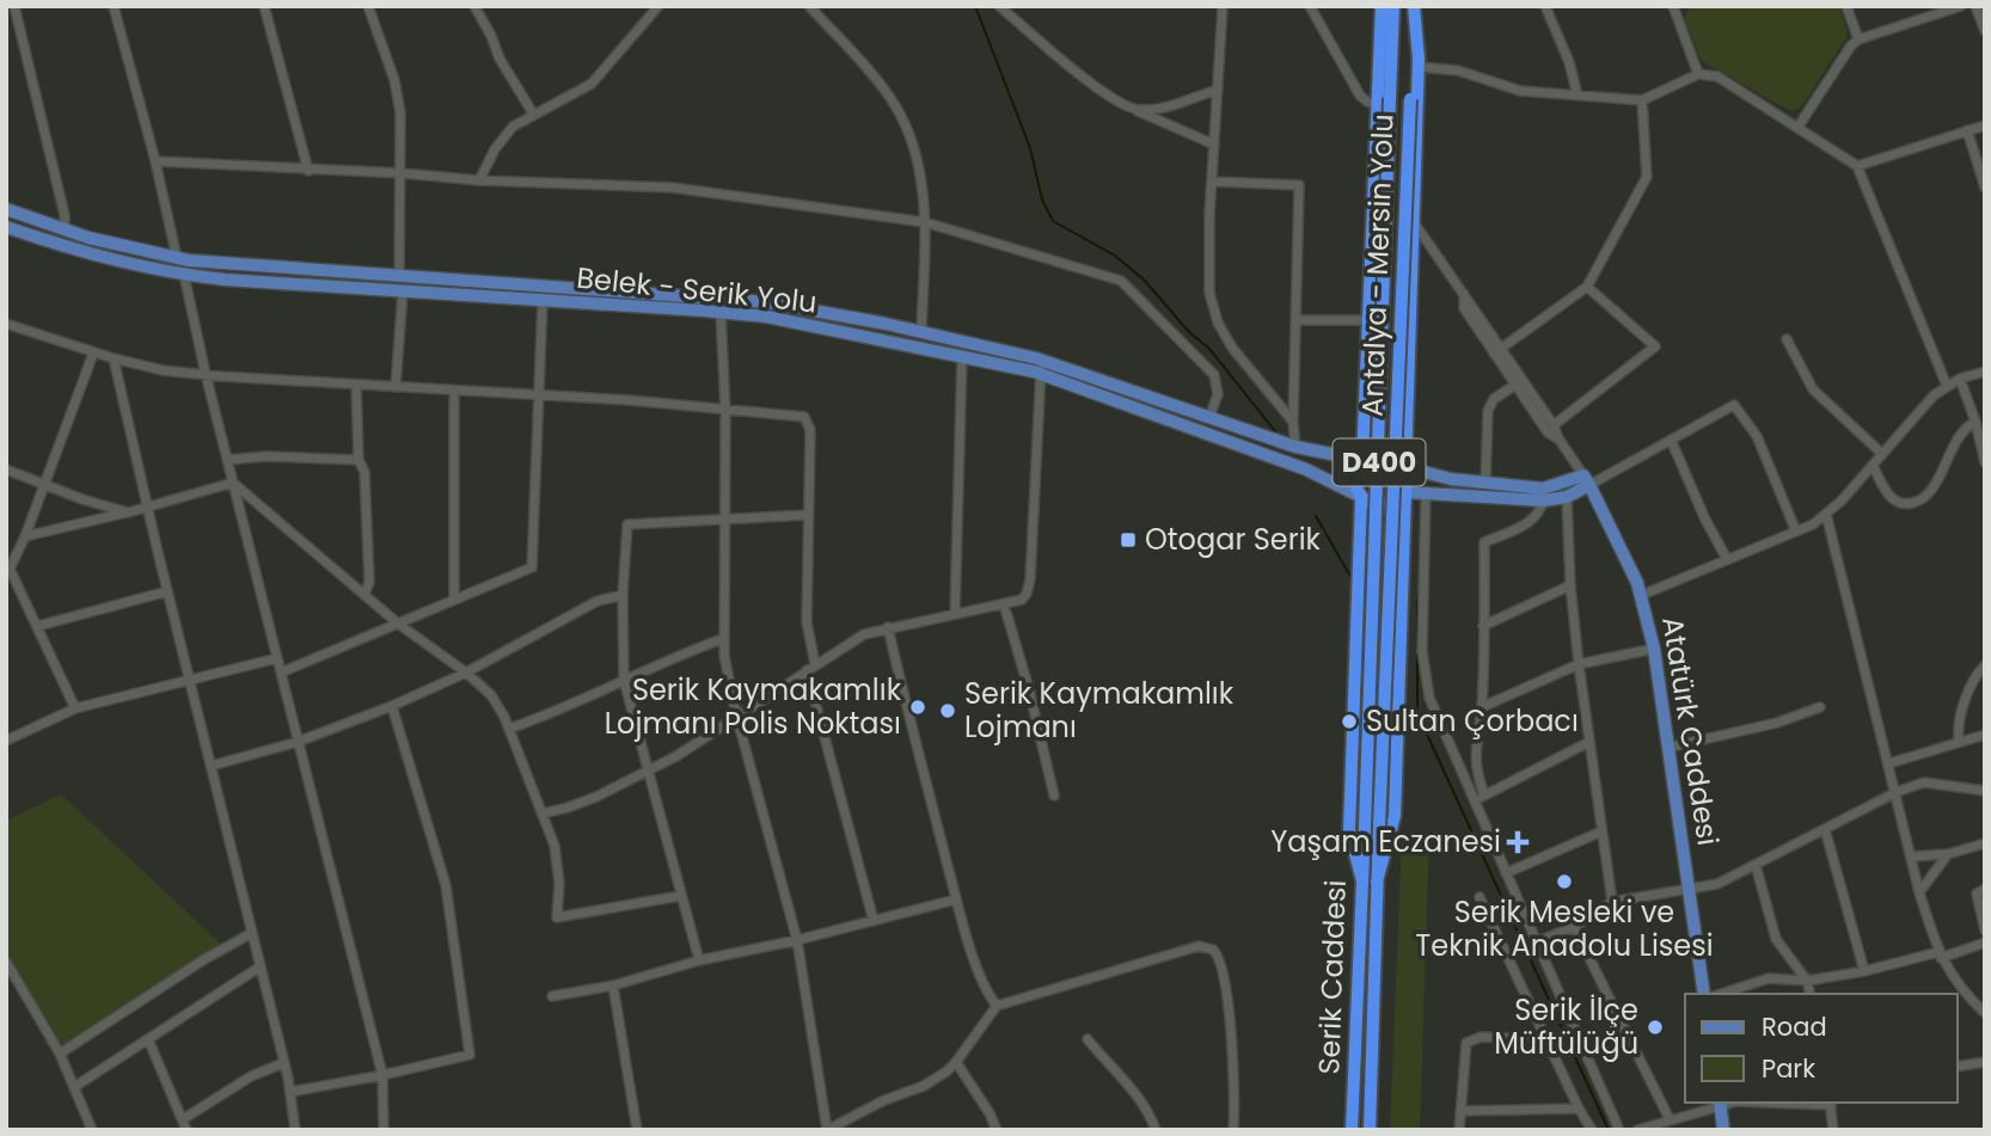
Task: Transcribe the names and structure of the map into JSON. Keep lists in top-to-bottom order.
{
  "streets": {
    "highway": ["Antalya - Mersin Yolu", "D400", "Serik Caddesi"],
    "main road": ["Belek - Serik Yolu", "Atatürk Caddesi"]
  },
  "crossings": [
    ["Antalya - Mersin Yolu", "Serik Caddesi"]
  ],
  "places": {
    "transit": ["Otogar Serik"],
    "other": [
      "Serik Kaymakamlık Lojmanı Polis Noktası",
      "Serik Kaymakamlık Lojmanı",
      "Sultan Çorbacı",
      "Serik Mesleki ve Teknik Anadolu Lisesi",
      "Serik İlçe Müftülüğü"
    ],
    "health": ["Yaşam Eczanesi"]
  },
  "legend": ["Road", "Park"]
}
